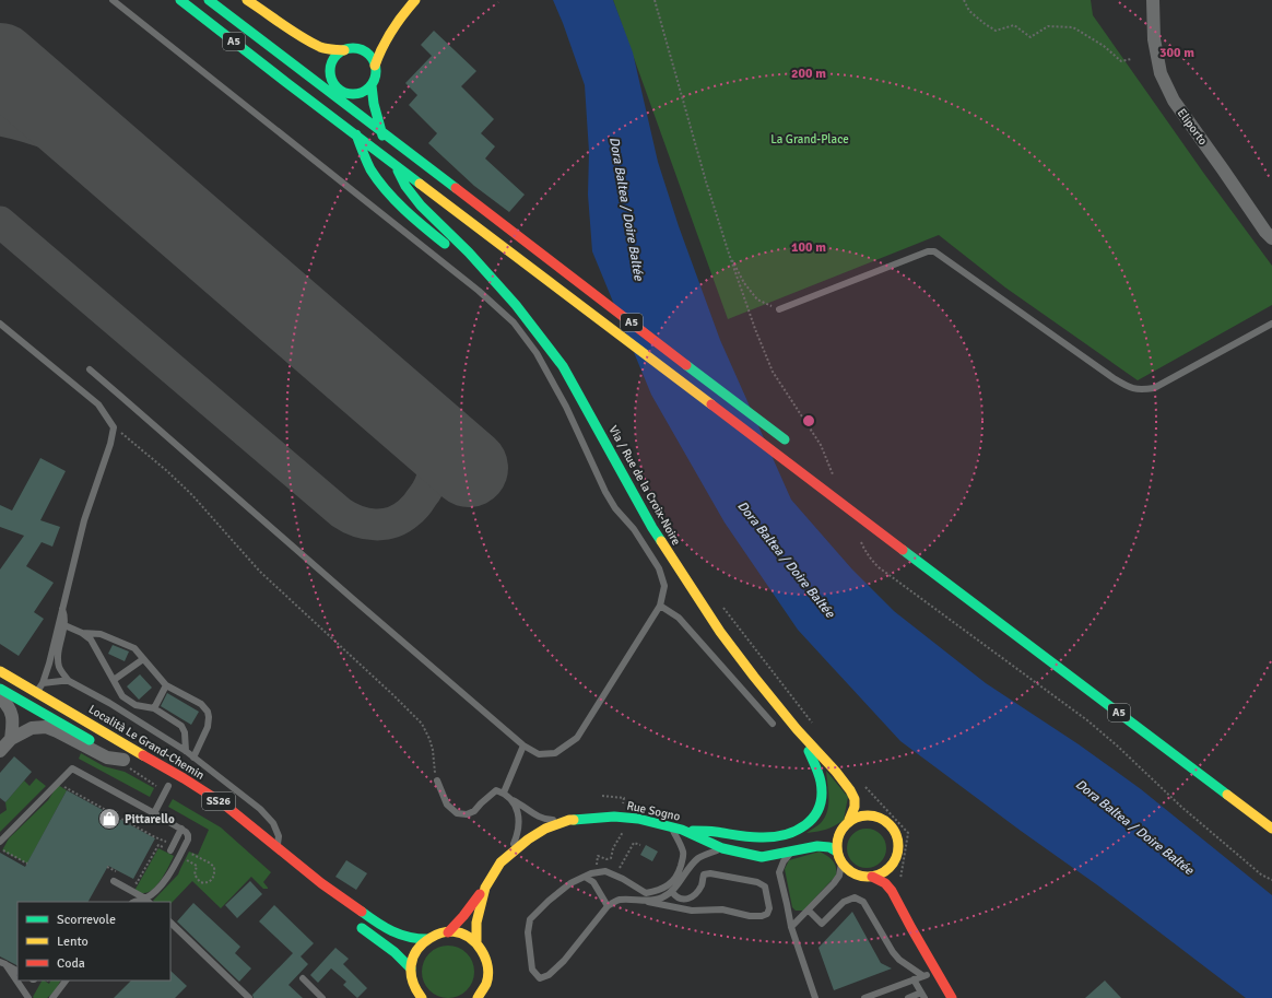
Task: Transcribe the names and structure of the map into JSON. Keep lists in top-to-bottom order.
{
  "streets": {
    "main road": [
      "A5",
      "Via / Rue de la Croix-Noire",
      "Località Le Grand-Chemin",
      "SS26",
      "Rue Sogno"
    ],
    "street": ["Eliporto"]
  },
  "crossings": [
    ["Via / Rue de la Croix-Noire", "Rue Sogno"],
    ["Località Le Grand-Chemin", "Rue Sogno"]
  ],
  "water": ["Dora Baltea / Doire Baltée"],
  "parks": ["La Grand-Place"],
  "places": {
    "shop": ["Pittarello"]
  },
  "legend": ["Scorrevole", "Lento", "Coda"],
  "rings": ["300 m", "200 m", "100 m"]
}
